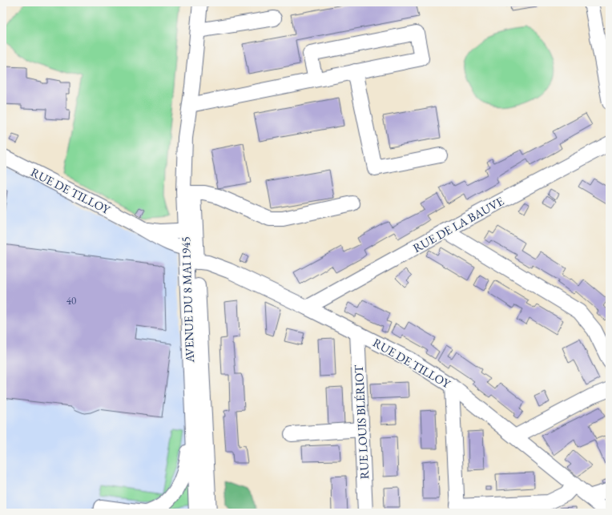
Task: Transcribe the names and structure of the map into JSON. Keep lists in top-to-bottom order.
{
  "streets": {
    "street": [
      "RUE DE TILLOY",
      "RUE DE LA BAUVE",
      "AVENUE DU 8 MAI 1945",
      "RUE LOUIS BLÉRIOT"
    ]
  },
  "crossings": [
    ["RUE DE TILLOY", "RUE DE LA BAUVE"],
    ["RUE DE TILLOY", "AVENUE DU 8 MAI 1945"],
    ["RUE DE TILLOY", "RUE LOUIS BLÉRIOT"]
  ],
  "house_numbers": ["40"]
}
